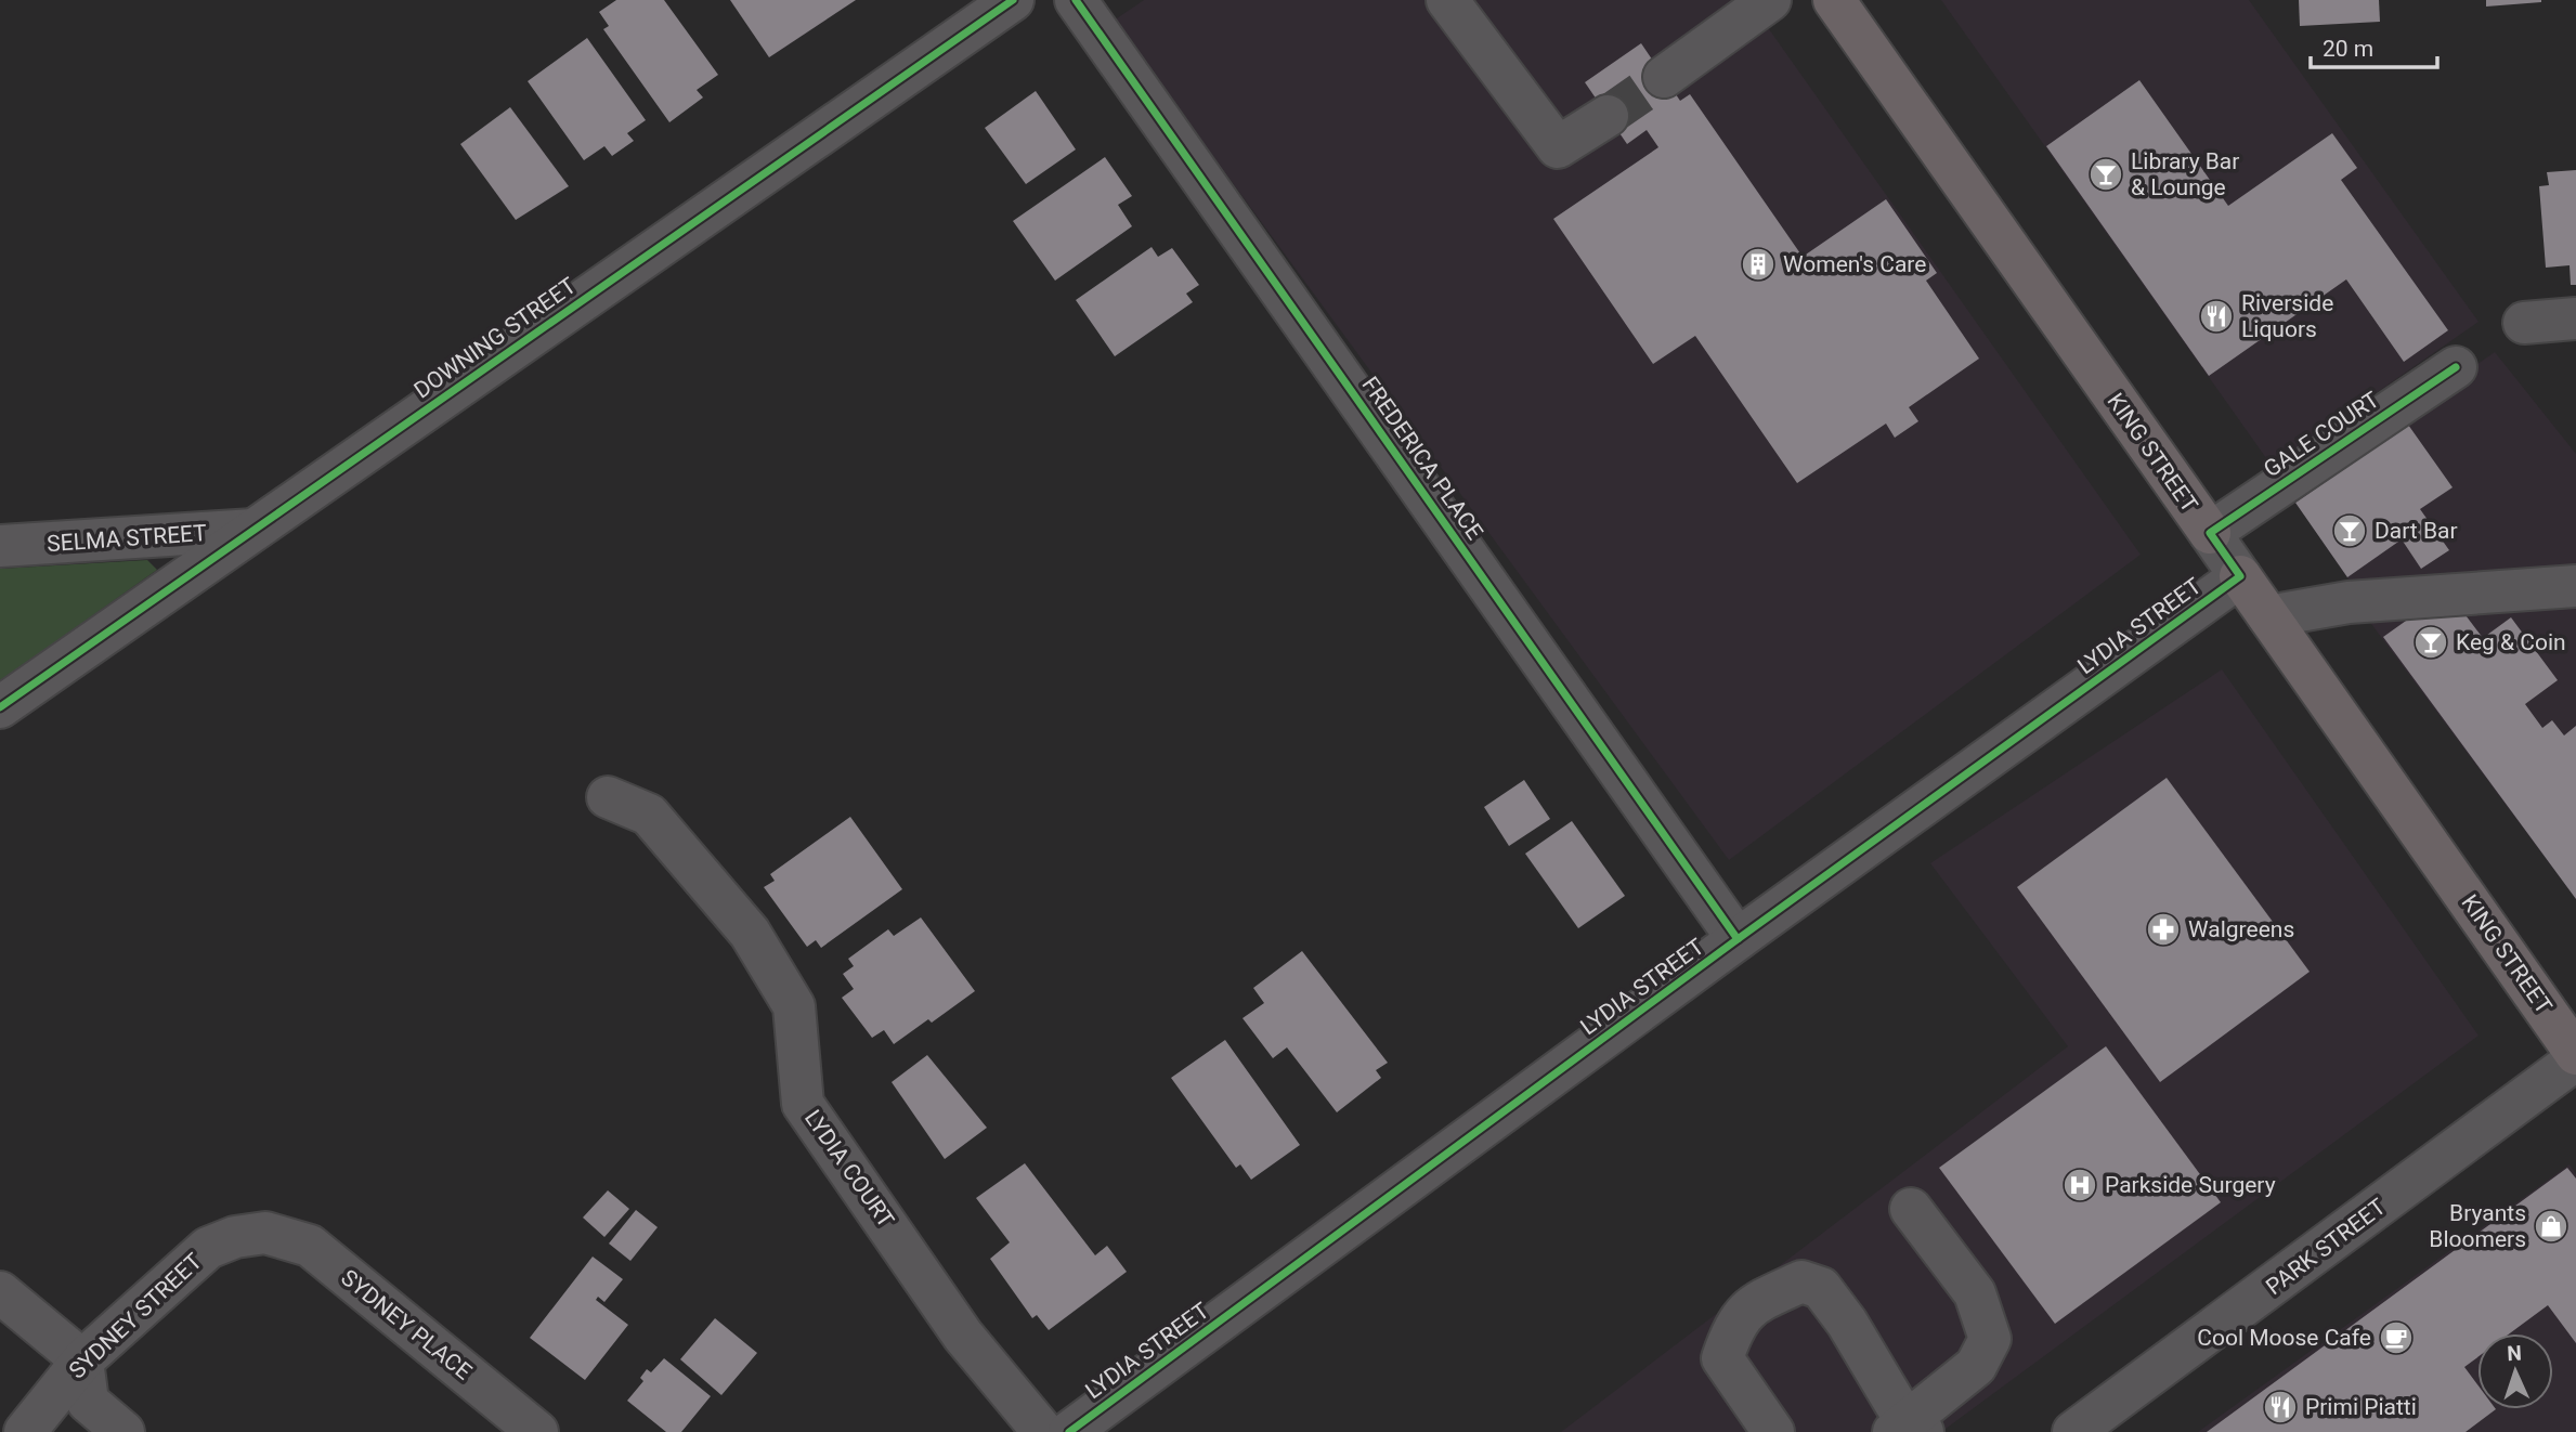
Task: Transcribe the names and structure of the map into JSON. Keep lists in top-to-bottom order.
{
  "streets": {
    "main road": ["KING STREET"],
    "street": [
      "DOWNING STREET",
      "GALE COURT",
      "FREDERICA PLACE",
      "SELMA STREET",
      "LYDIA STREET",
      "LYDIA COURT",
      "PARK STREET",
      "SYDNEY STREET",
      "SYDNEY PLACE"
    ]
  },
  "crossings": [
    ["DOWNING STREET", "SELMA STREET"],
    ["GALE COURT", "KING STREET"],
    ["KING STREET", "LYDIA STREET"],
    ["KING STREET", "PARK STREET"],
    ["FREDERICA PLACE", "LYDIA STREET"],
    ["SYDNEY STREET", "SYDNEY PLACE"]
  ],
  "places": {
    "bar": ["Library Bar & Lounge", "Dart Bar", "Keg & Coin"],
    "building": ["Women's Care"],
    "restaurant": ["Riverside Liquors", "Primi Piatti"],
    "pharmacy": ["Walgreens"],
    "hospital": ["Parkside Surgery"],
    "shop": ["Bryants Bloomers"],
    "cafe": ["Cool Moose Cafe"]
  },
  "scale_bar": "20 m",
  "north": "top"
}
